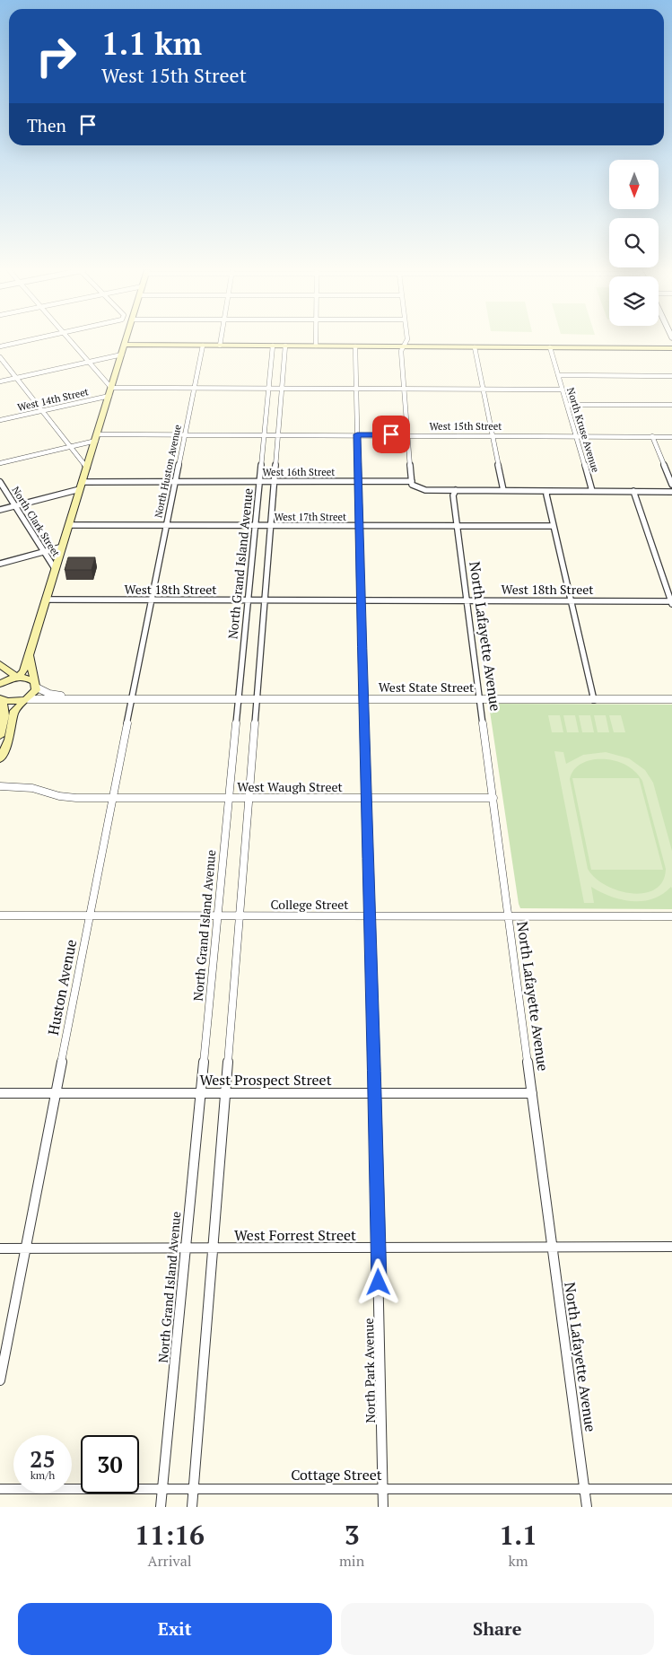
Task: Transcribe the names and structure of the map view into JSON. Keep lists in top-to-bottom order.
{
  "streets": {
    "street": [
      "West 14th Street",
      "West 15th Street",
      "North Kruse Avenue",
      "North Huston Avenue",
      "West 16th Street",
      "West 17th Street",
      "North Clark Street",
      "North Grand Island Avenue",
      "West 18th Street",
      "North Lafayette Avenue",
      "West State Street",
      "West Waugh Street",
      "College Street",
      "Huston Avenue",
      "West Prospect Street",
      "West Forrest Street",
      "North Park Avenue",
      "Cottage Street"
    ]
  },
  "crossings": [
    ["West 15th Street", "North Kruse Avenue"],
    ["West 15th Street", "North Huston Avenue"],
    ["West 15th Street", "North Grand Island Avenue"],
    ["West 15th Street", "North Park Avenue"],
    ["North Kruse Avenue", "West 16th Street"],
    ["North Huston Avenue", "West 16th Street"],
    ["North Huston Avenue", "West 17th Street"],
    ["North Huston Avenue", "West 18th Street"],
    ["North Huston Avenue", "Huston Avenue"],
    ["West 16th Street", "North Grand Island Avenue"],
    ["West 16th Street", "North Lafayette Avenue"],
    ["West 16th Street", "North Park Avenue"],
    ["West 17th Street", "North Grand Island Avenue"],
    ["West 17th Street", "North Lafayette Avenue"],
    ["West 17th Street", "North Park Avenue"],
    ["North Grand Island Avenue", "West 18th Street"],
    ["North Grand Island Avenue", "West State Street"],
    ["North Grand Island Avenue", "West Waugh Street"],
    ["North Grand Island Avenue", "College Street"],
    ["North Grand Island Avenue", "West Prospect Street"],
    ["North Grand Island Avenue", "West Forrest Street"],
    ["North Grand Island Avenue", "Cottage Street"],
    ["West 18th Street", "North Lafayette Avenue"],
    ["West 18th Street", "Huston Avenue"],
    ["West 18th Street", "North Park Avenue"],
    ["North Lafayette Avenue", "West State Street"],
    ["North Lafayette Avenue", "West Waugh Street"],
    ["North Lafayette Avenue", "College Street"],
    ["North Lafayette Avenue", "West Prospect Street"],
    ["North Lafayette Avenue", "West Forrest Street"],
    ["North Lafayette Avenue", "Cottage Street"],
    ["West State Street", "Huston Avenue"],
    ["West State Street", "North Park Avenue"],
    ["West Waugh Street", "Huston Avenue"],
    ["West Waugh Street", "North Park Avenue"],
    ["College Street", "Huston Avenue"],
    ["College Street", "North Park Avenue"],
    ["Huston Avenue", "West Prospect Street"],
    ["Huston Avenue", "West Forrest Street"],
    ["West Prospect Street", "North Park Avenue"],
    ["West Forrest Street", "North Park Avenue"],
    ["North Park Avenue", "Cottage Street"]
  ],
  "north": "bottom",
  "page": {
    "turn": ["1.1 km", "West 15th Street"],
    "then": "Then",
    "speed": "25 km/h",
    "limit": "30",
    "eta": [
      "11:16",
      "Arrival",
      "3",
      "min",
      "1.1",
      "km"
    ],
    "buttons": ["Exit", "Share"]
  }
}
